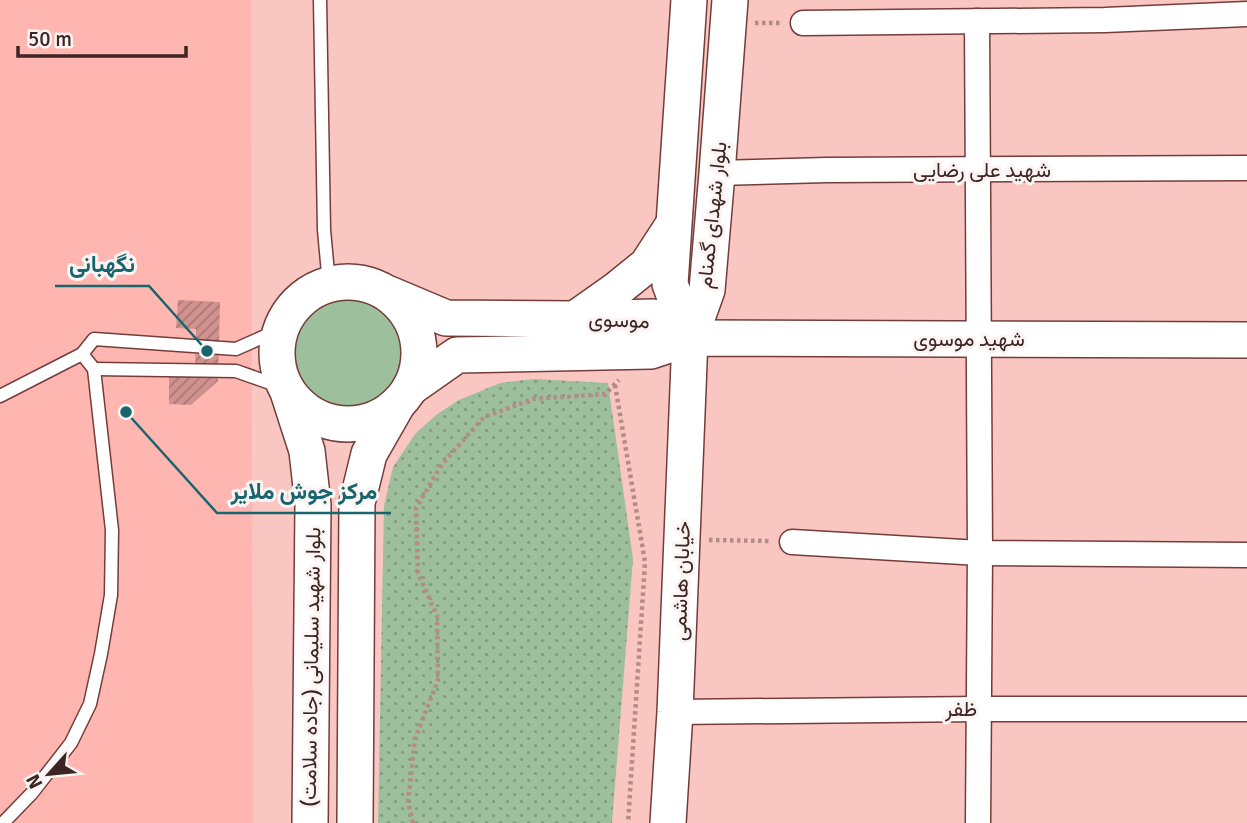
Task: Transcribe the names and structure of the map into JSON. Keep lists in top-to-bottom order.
{
  "streets": {
    "main road": [
      "بلوار شهدای گمنام",
      "موسوی",
      "شهید موسوی",
      "خیابان هاشمی",
      "بلوار شهید سلیمانی (جاده سلامت)"
    ],
    "street": ["شهید علی رضایی", "ظفر"]
  },
  "crossings": [
    ["شهید علی رضایی", "بلوار شهدای گمنام"],
    ["بلوار شهدای گمنام", "موسوی"],
    ["بلوار شهدای گمنام", "شهید موسوی"],
    ["بلوار شهدای گمنام", "خیابان هاشمی"],
    ["موسوی", "شهید موسوی"],
    ["موسوی", "خیابان هاشمی"],
    ["موسوی", "بلوار شهید سلیمانی (جاده سلامت)"],
    ["شهید موسوی", "خیابان هاشمی"],
    ["خیابان هاشمی", "ظفر"]
  ],
  "places": ["نگهبانی", "مرکز جوش ملایر"],
  "scale_bar": "50 m",
  "north": "bottom left"
}
